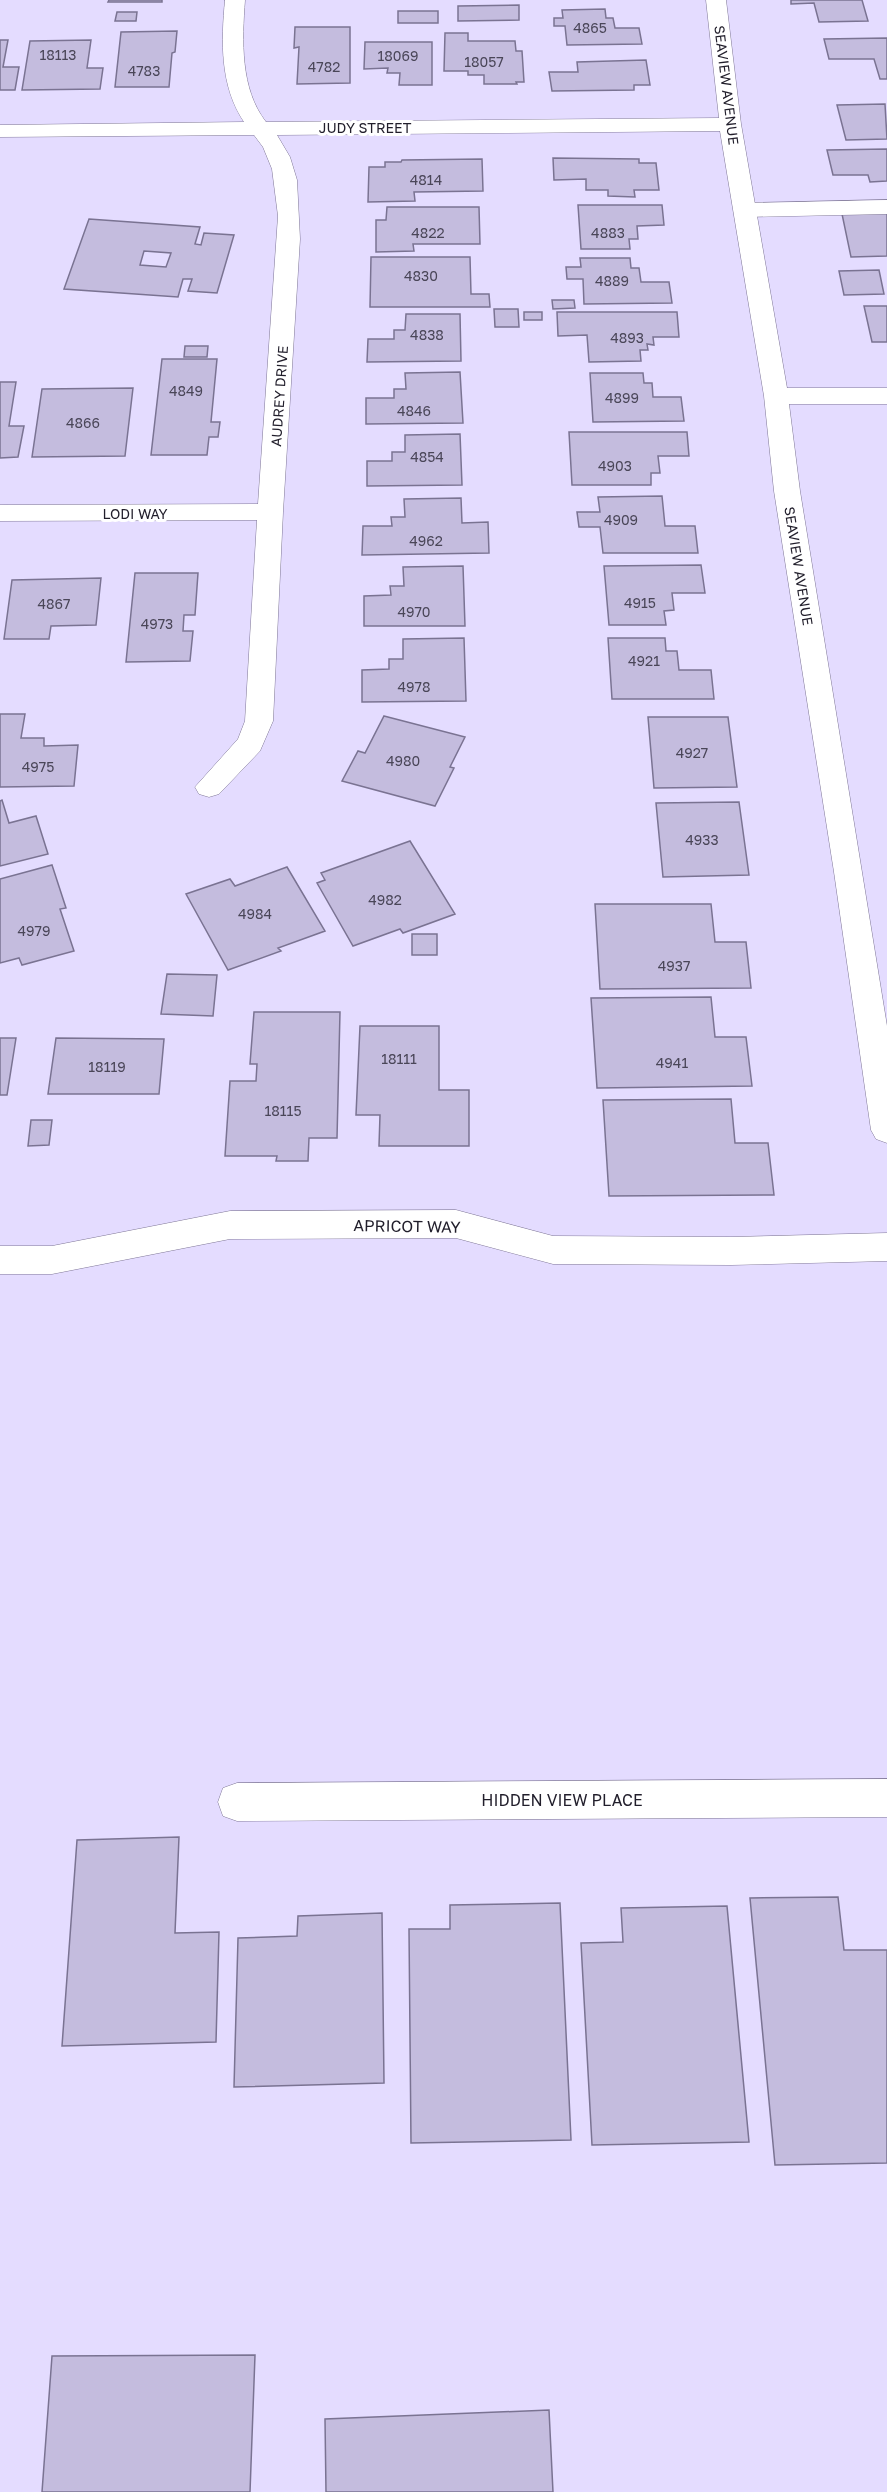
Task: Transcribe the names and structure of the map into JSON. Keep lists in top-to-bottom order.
{
  "streets": {
    "street": [
      "SEAVIEW AVENUE",
      "JUDY STREET",
      "AUDREY DRIVE",
      "LODI WAY",
      "APRICOT WAY",
      "HIDDEN VIEW PLACE"
    ]
  },
  "crossings": [
    ["SEAVIEW AVENUE", "JUDY STREET"],
    ["JUDY STREET", "AUDREY DRIVE"],
    ["AUDREY DRIVE", "LODI WAY"]
  ],
  "house_numbers": [
    "4865",
    "18113",
    "18069",
    "18057",
    "4782",
    "4783",
    "4814",
    "4822",
    "4883",
    "4830",
    "4889",
    "4838",
    "4893",
    "4849",
    "4899",
    "4846",
    "4866",
    "4854",
    "4903",
    "4909",
    "4962",
    "4915",
    "4867",
    "4970",
    "4973",
    "4921",
    "4978",
    "4927",
    "4980",
    "4975",
    "4933",
    "4982",
    "4984",
    "4979",
    "4937",
    "18111",
    "4941",
    "18119",
    "18115"
  ]
}
